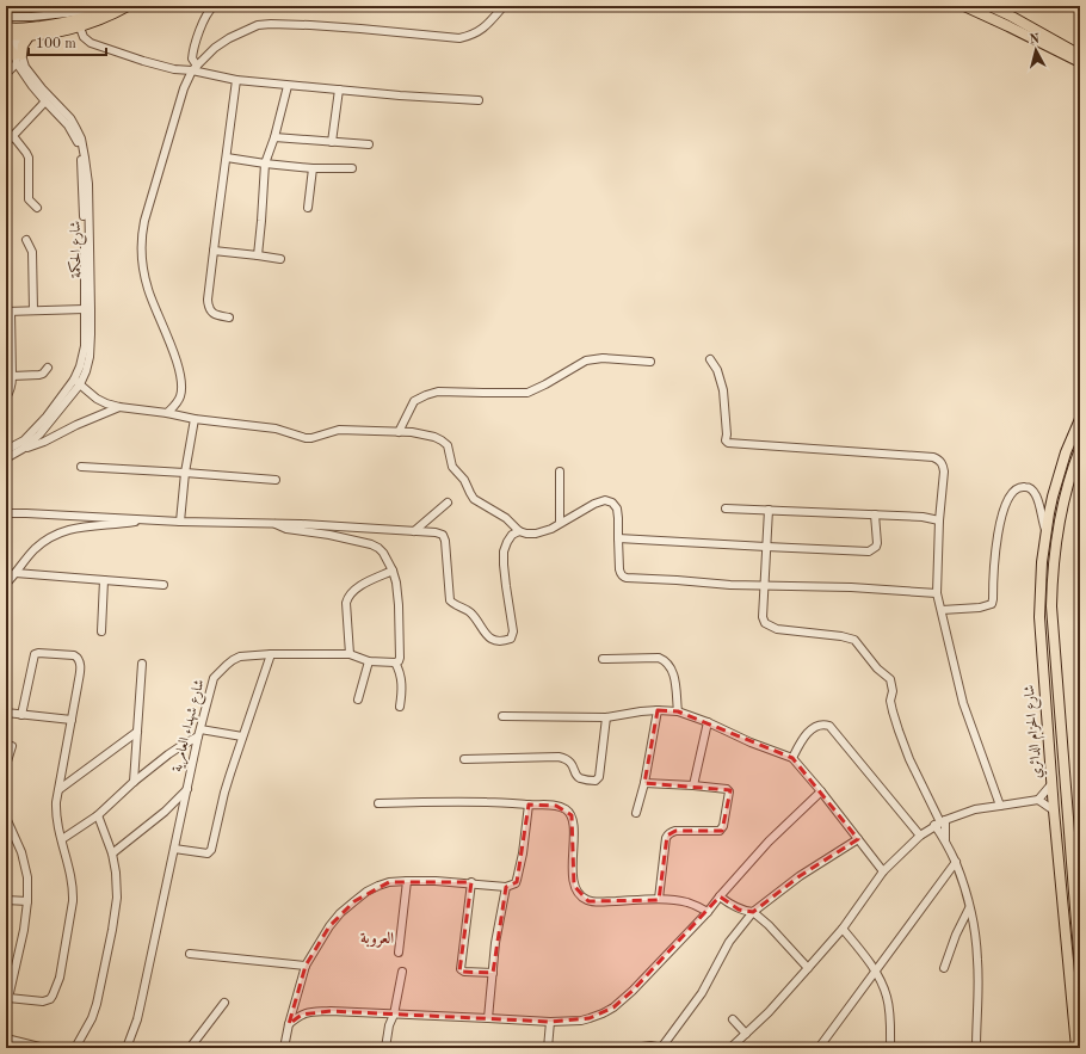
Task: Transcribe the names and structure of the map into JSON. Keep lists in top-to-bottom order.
{
  "streets": {
    "main road": ["شارع الحزام الدائري"],
    "street": ["شارع الحكمة", "شارع شهداء العامرية"]
  },
  "districts": ["العروبة"],
  "scale_bar": "100 m",
  "north": "top"
}
